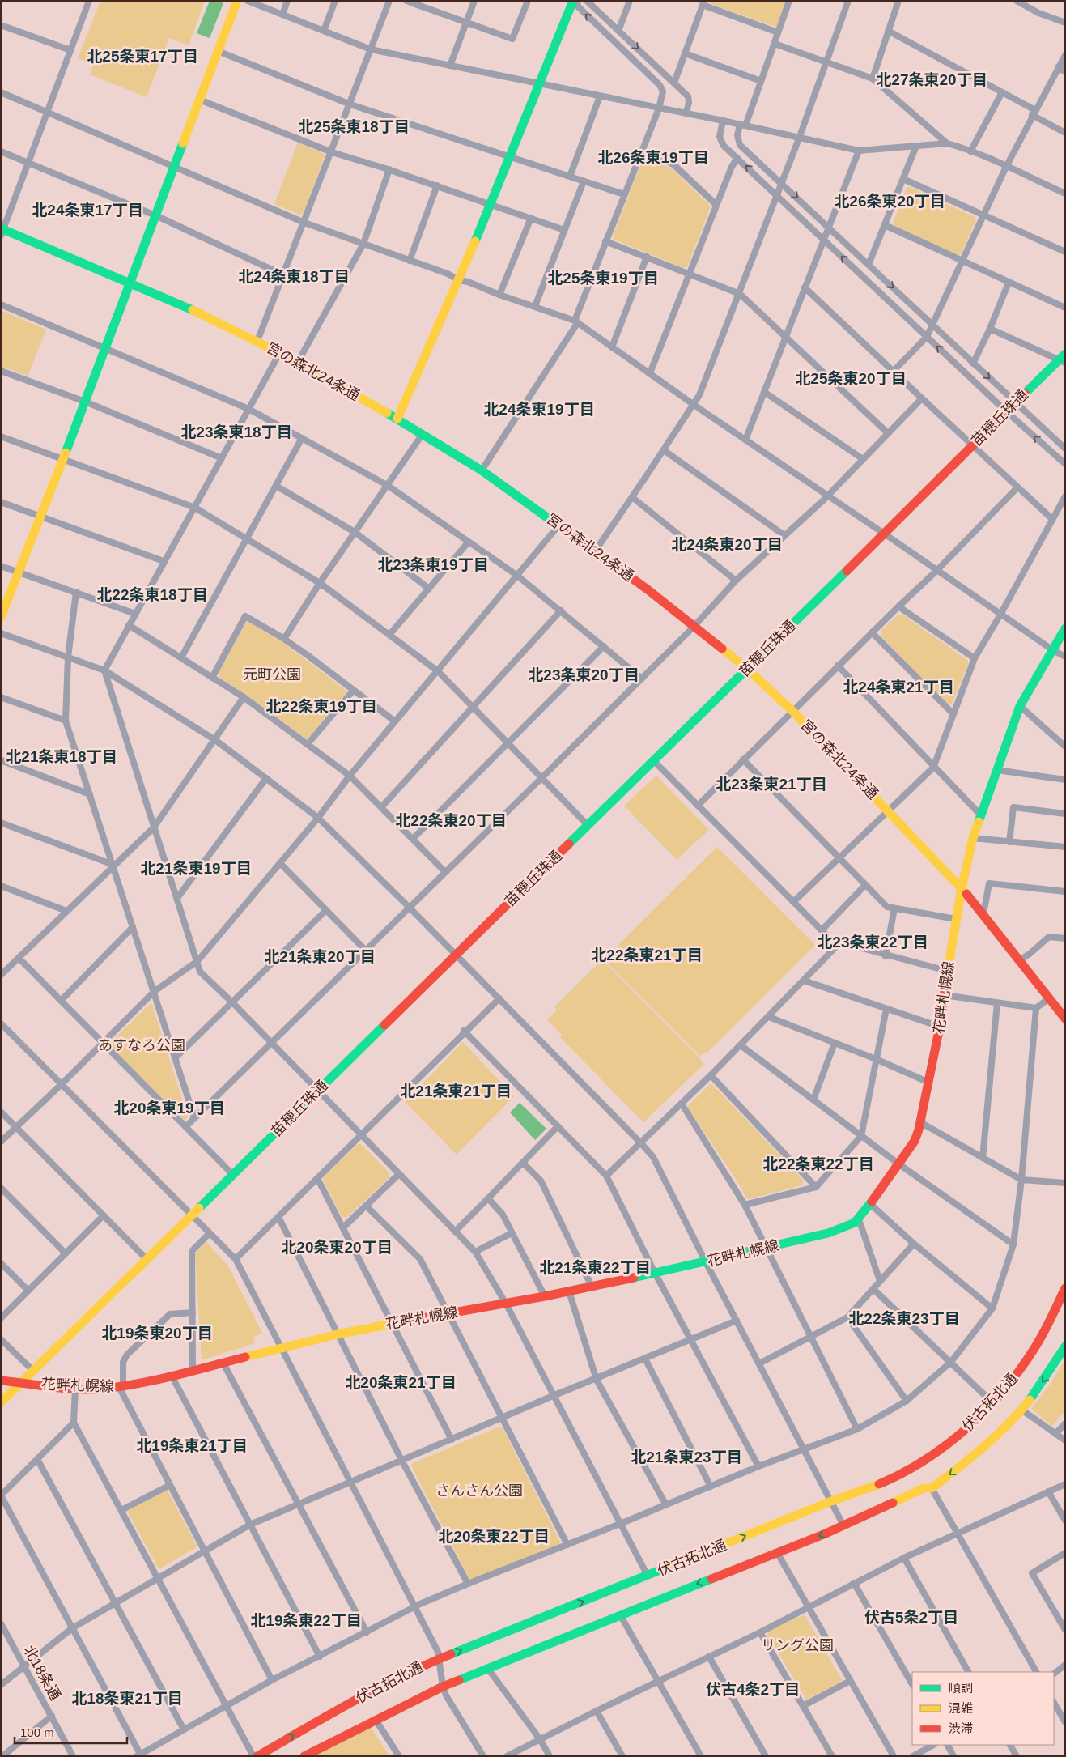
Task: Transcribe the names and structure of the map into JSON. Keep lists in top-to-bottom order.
{
  "streets": {
    "street": [
      "宮の森北24条通",
      "苗穂丘珠通",
      "花畔札幌線",
      "伏古拓北通",
      "北18条通"
    ]
  },
  "crossings": [
    ["宮の森北24条通", "苗穂丘珠通"],
    ["宮の森北24条通", "花畔札幌線"],
    ["苗穂丘珠通", "花畔札幌線"]
  ],
  "districts": [
    "北25条東17丁目",
    "北27条東20丁目",
    "北25条東18丁目",
    "北26条東19丁目",
    "北26条東20丁目",
    "北24条東17丁目",
    "北24条東18丁目",
    "北25条東19丁目",
    "北25条東20丁目",
    "北24条東19丁目",
    "北23条東18丁目",
    "北24条東20丁目",
    "北23条東19丁目",
    "北22条東18丁目",
    "北23条東20丁目",
    "北24条東21丁目",
    "北22条東19丁目",
    "北21条東18丁目",
    "北23条東21丁目",
    "北22条東20丁目",
    "北21条東19丁目",
    "北23条東22丁目",
    "北22条東21丁目",
    "北21条東20丁目",
    "北21条東21丁目",
    "北20条東19丁目",
    "北22条東22丁目",
    "北20条東20丁目",
    "北21条東22丁目",
    "北22条東23丁目",
    "北19条東20丁目",
    "北20条東21丁目",
    "北19条東21丁目",
    "北21条東23丁目",
    "北20条東22丁目",
    "伏古5条2丁目",
    "北19条東22丁目",
    "伏古4条2丁目",
    "北18条東21丁目"
  ],
  "parks": [
    "元町公園",
    "あすなろ公園",
    "さんさん公園",
    "リング公園"
  ],
  "legend": ["順調", "混雑", "渋滞"],
  "scale_bar": "100 m"
}
